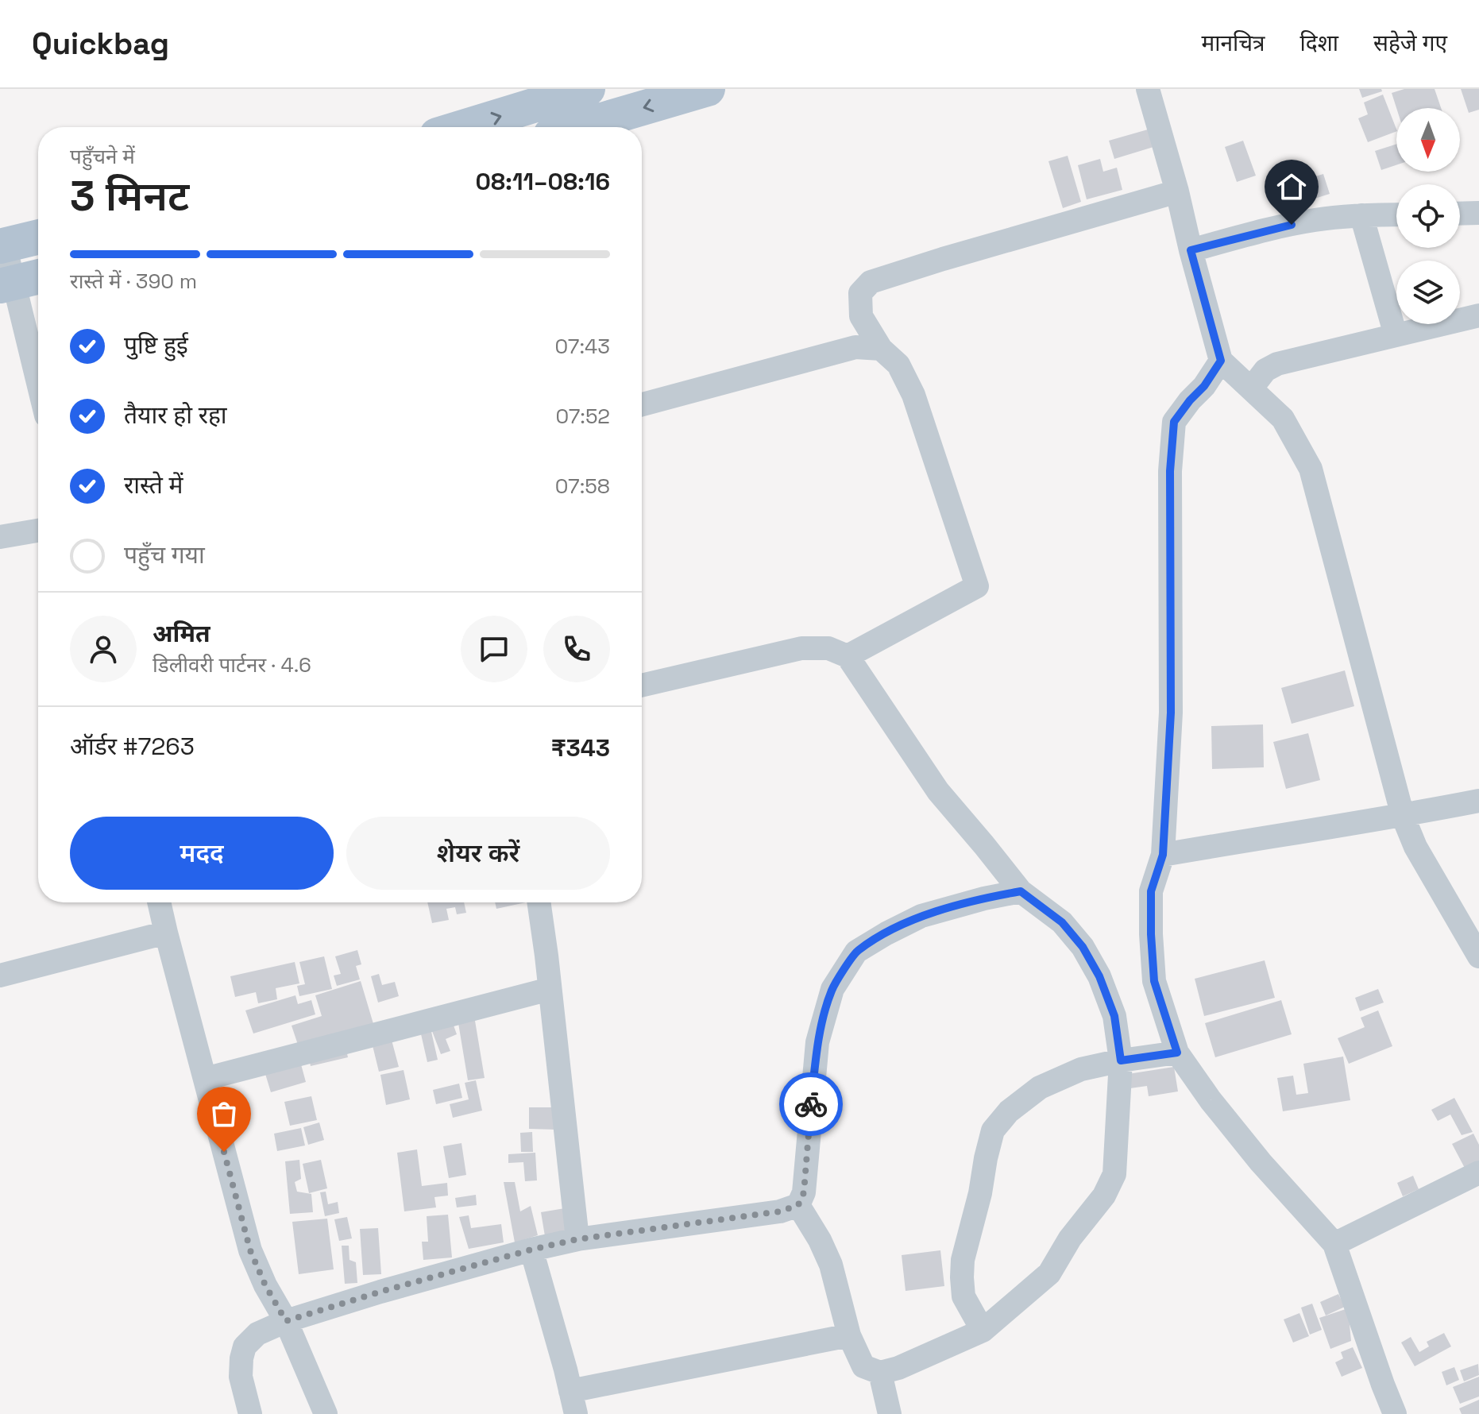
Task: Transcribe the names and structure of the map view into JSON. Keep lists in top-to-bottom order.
{
  "north": "bottom",
  "page": {
    "header": "Quickbag",
    "nav": ["मानचित्र", "दिशा", "सहेजे गए"],
    "heading": ["3 मिनट", "पहुँचने में", "08:11–08:16"],
    "panel": [
      "अमित",
      "डिलीवरी पार्टनर · 4.6",
      "ऑर्डर #7263",
      "₹343"
    ],
    "bar": "रास्ते में · 390 m",
    "list": [
      ["पुष्टि हुई", "07:43"],
      ["तैयार हो रहा", "07:52"],
      ["रास्ते में", "07:58"],
      "पहुँच गया"
    ],
    "buttons": ["मदद", "शेयर करें"]
  }
}
